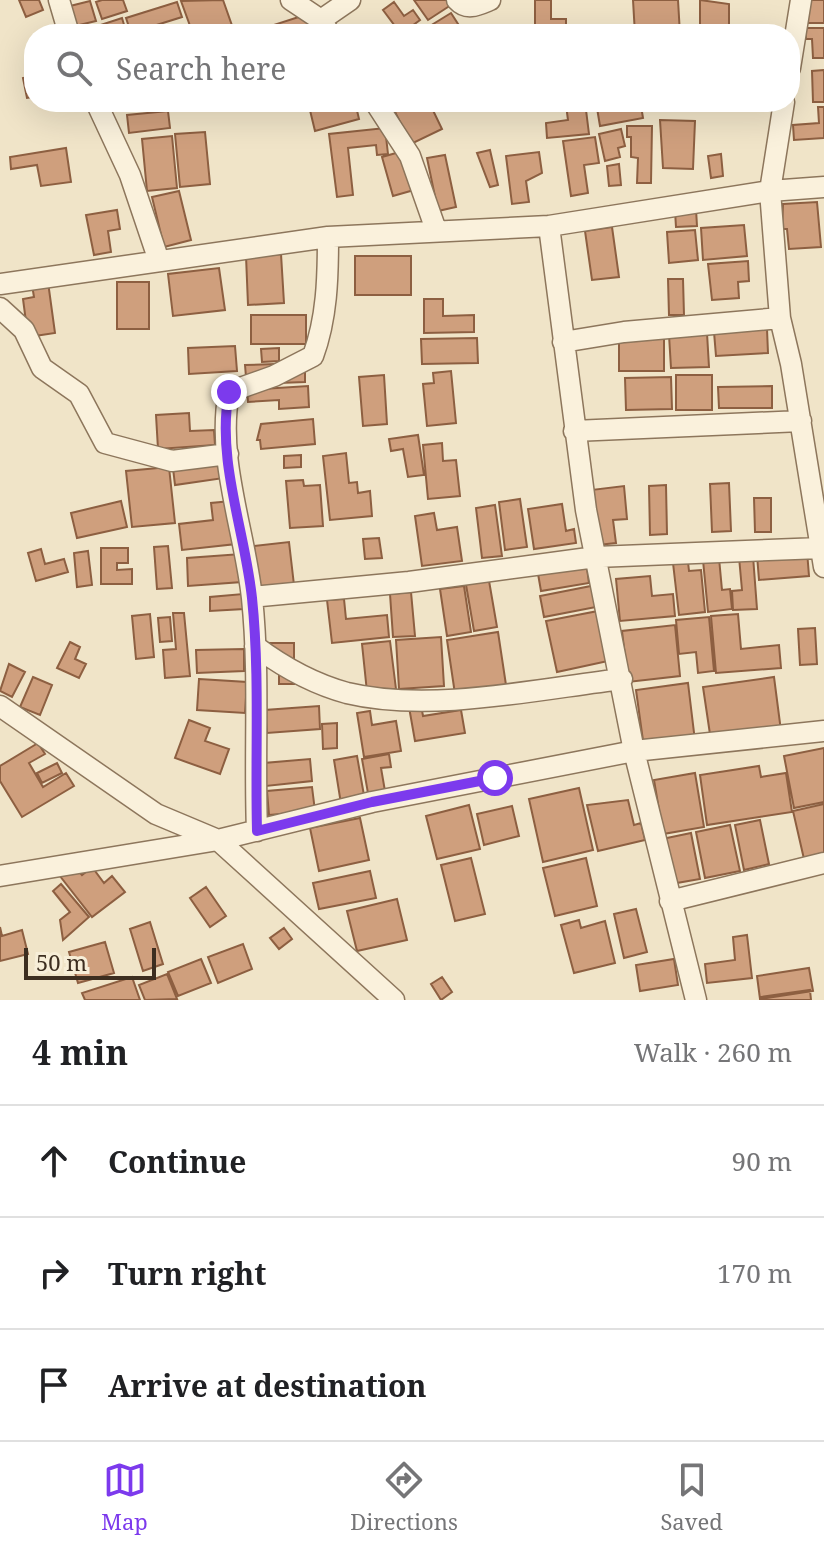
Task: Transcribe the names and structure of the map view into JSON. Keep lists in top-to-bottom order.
{
  "scale_bar": "50 m",
  "page": {
    "search": "Search here",
    "scale": "50 m",
    "heading": ["4 min", "Walk · 260 m"],
    "list": [
      ["Continue", "90 m"],
      ["Turn right", "170 m"],
      "Arrive at destination"
    ],
    "nav": ["Map", "Directions", "Saved"]
  }
}
